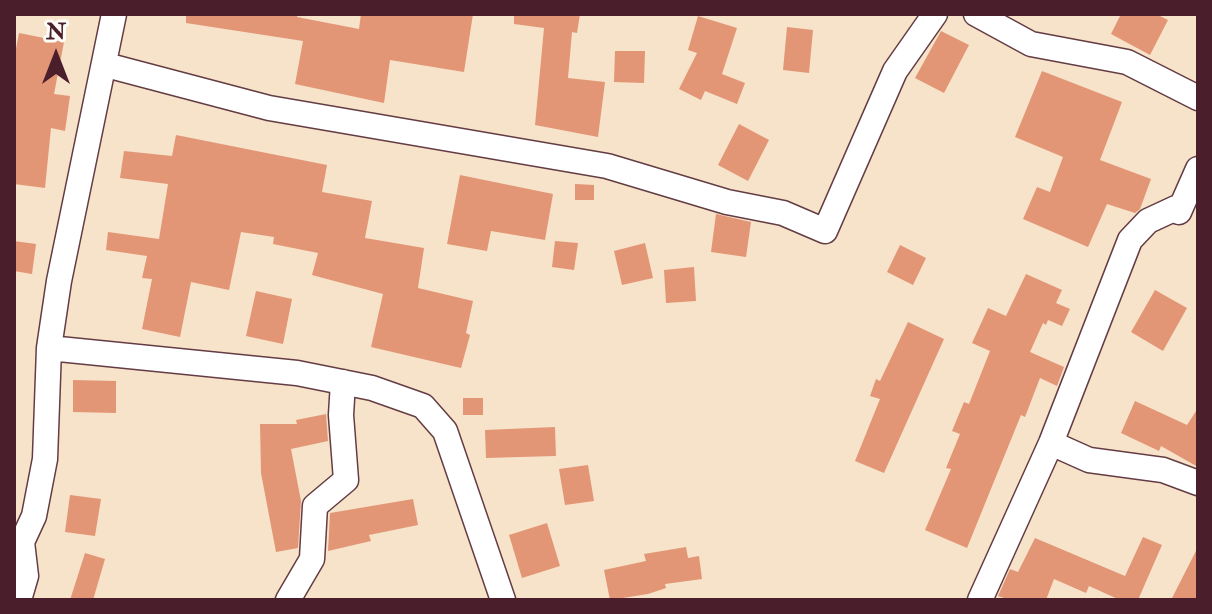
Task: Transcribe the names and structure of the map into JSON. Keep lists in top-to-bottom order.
{
  "north": "top"
}
